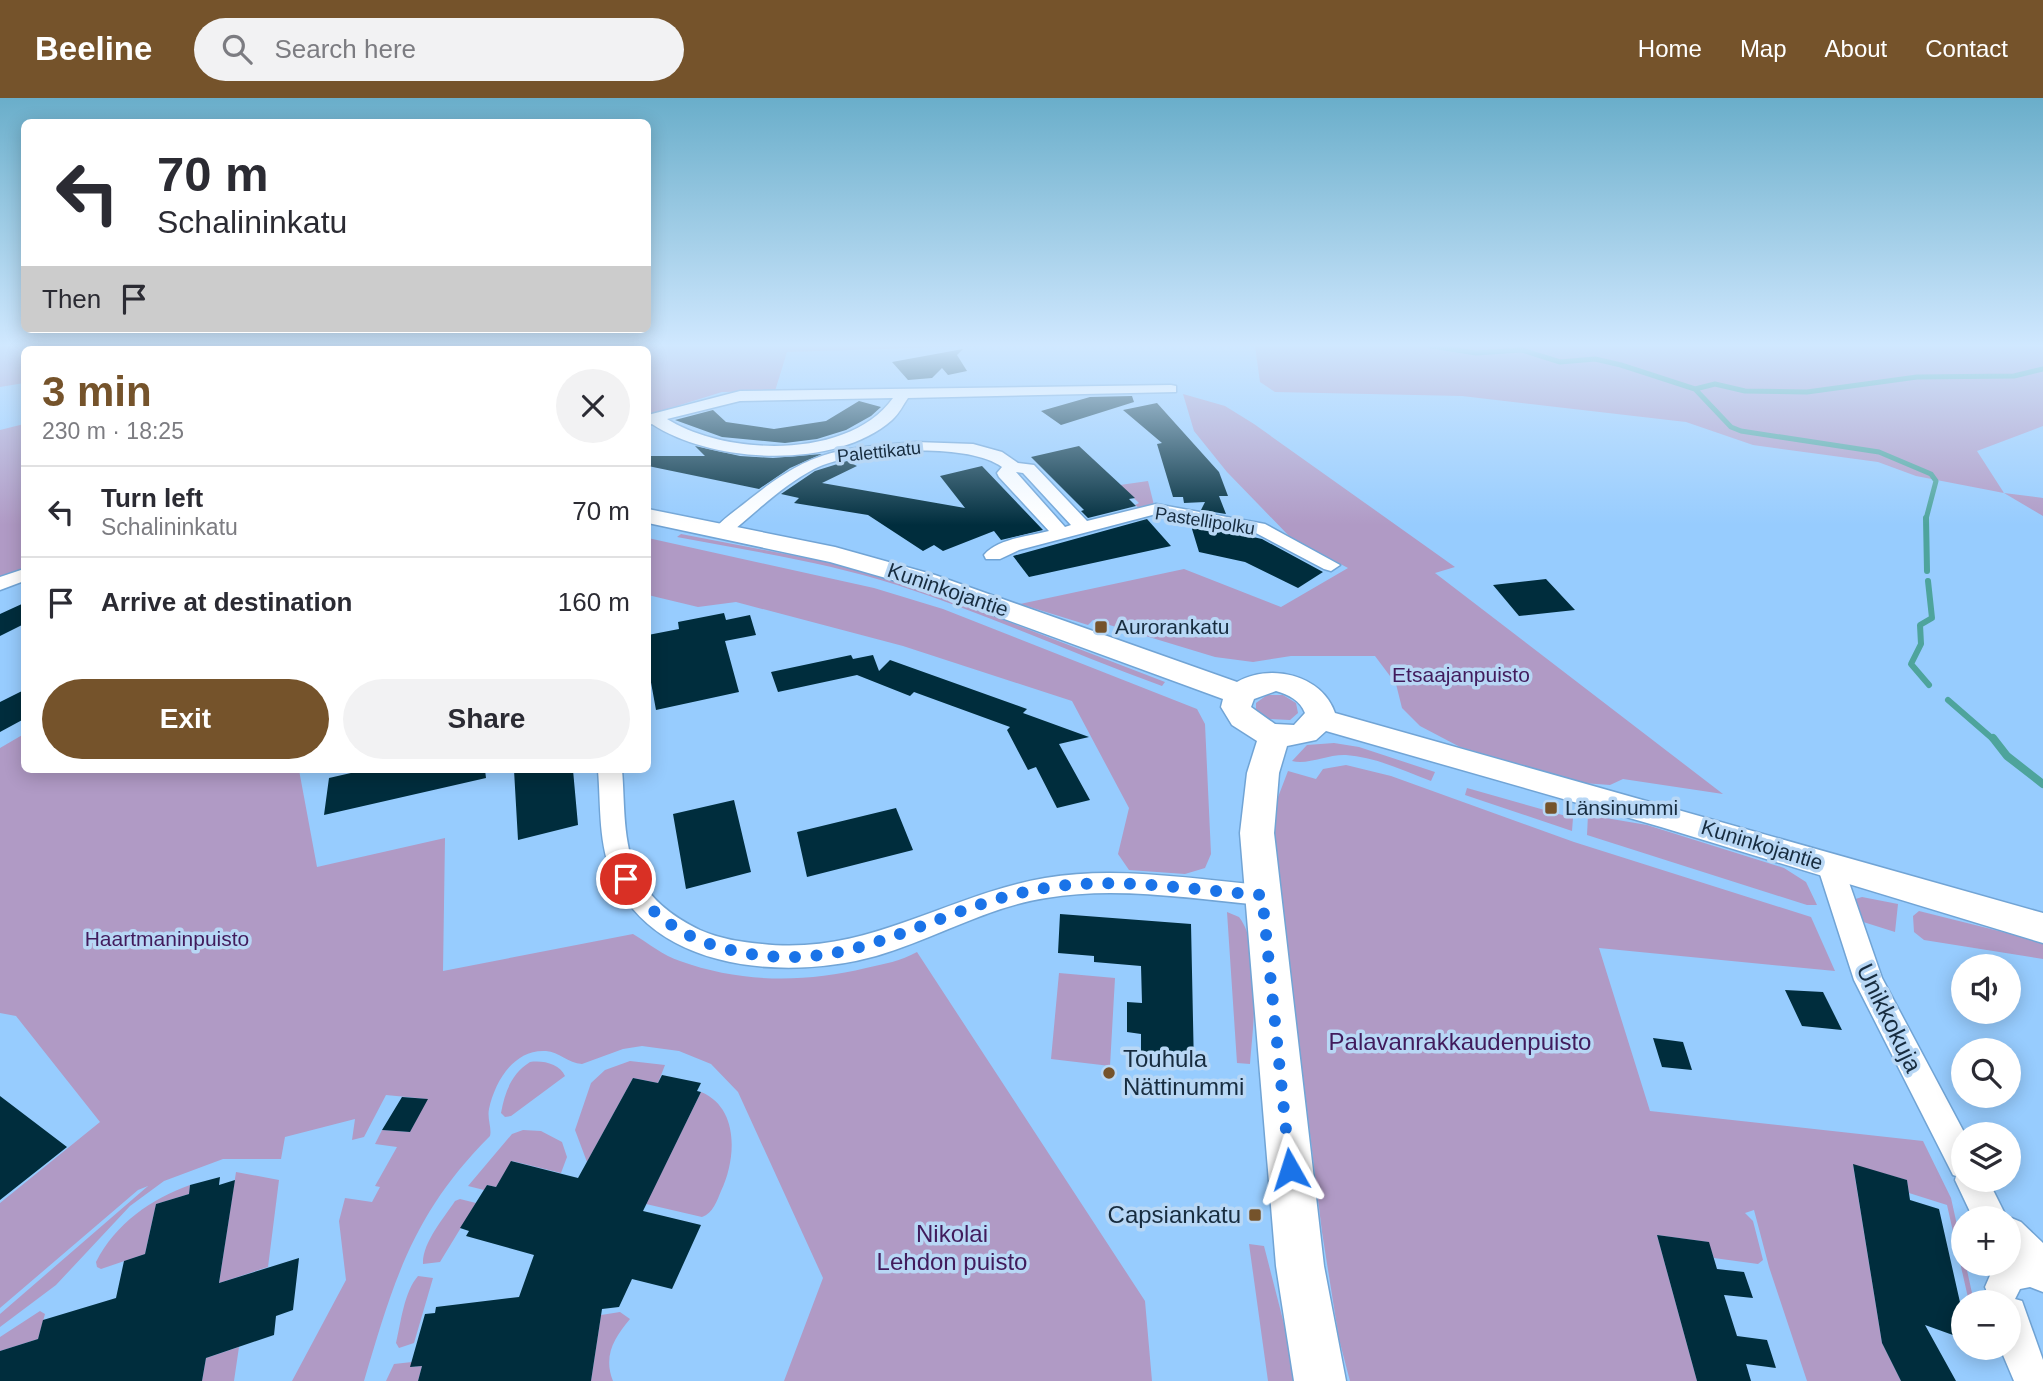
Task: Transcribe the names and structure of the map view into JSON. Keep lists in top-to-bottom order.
{
  "streets": {
    "main road": ["Kuninkojantie"],
    "street": ["Palettikatu", "Pastellipolku", "Unikkokuja"]
  },
  "crossings": [
    ["Palettikatu", "Pastellipolku"],
    ["Palettikatu", "Kuninkojantie"],
    ["Kuninkojantie", "Unikkokuja"]
  ],
  "parks": [
    "Etsaajanpuisto",
    "Haartmaninpuisto",
    "Palavanrakkaudenpuisto",
    "Nikolai Lehdon puisto"
  ],
  "places": {
    "transit": ["Aurorankatu", "Länsinummi", "Capsiankatu"],
    "other": ["Touhula Nättinummi"]
  },
  "page": {
    "header": "Beeline",
    "search": "Search here",
    "nav": [
      "Home",
      "Map",
      "About",
      "Contact"
    ],
    "turn": ["70 m", "Schalininkatu"],
    "then": "Then",
    "heading": ["3 min", "230 m · 18:25"],
    "list": [
      {
        "name": "Turn left",
        "note": "Schalininkatu",
        "value": "70 m"
      },
      {
        "name": "Arrive at destination",
        "value": "160 m"
      }
    ],
    "buttons": ["Exit", "Share"],
    "map_buttons": ["+", "−"]
  }
}
